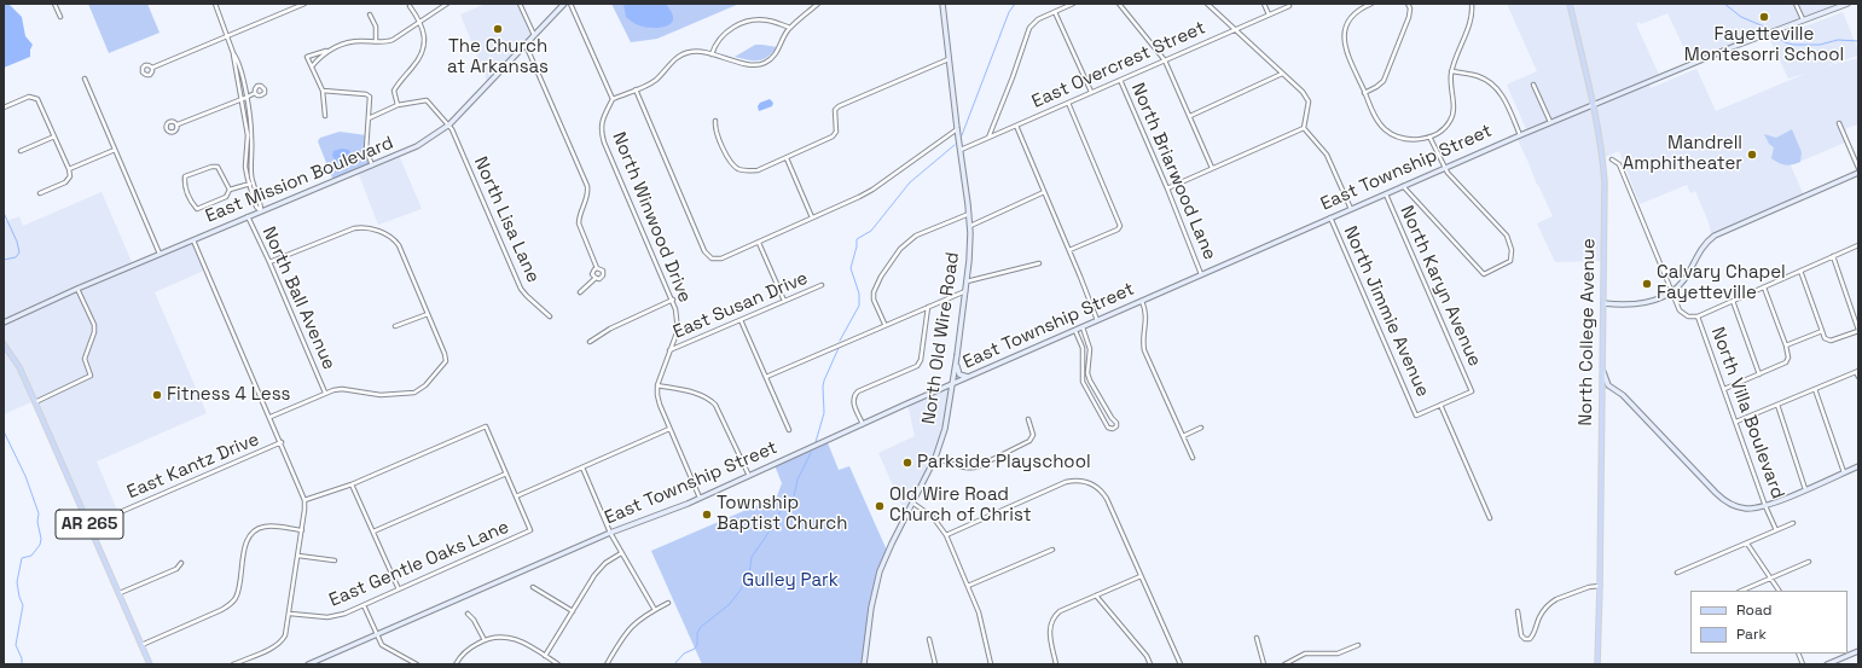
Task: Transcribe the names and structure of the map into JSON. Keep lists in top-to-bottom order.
{
  "streets": {
    "main road": ["North College Avenue", "AR 265"],
    "street": [
      "East Overcrest Street",
      "East Township Street",
      "North Briarwood Lane",
      "East Mission Boulevard",
      "North Winwood Drive",
      "North Lisa Lane",
      "North Karyn Avenue",
      "North Ball Avenue",
      "East Susan Drive",
      "North Jimmie Avenue",
      "North Old Wire Road",
      "North Villa Boulevard",
      "East Kantz Drive",
      "East Gentle Oaks Lane"
    ]
  },
  "crossings": [
    ["East Overcrest Street", "North Briarwood Lane"],
    ["East Overcrest Street", "North Old Wire Road"],
    ["East Township Street", "North Briarwood Lane"],
    ["East Township Street", "North Winwood Drive"],
    ["East Township Street", "North Karyn Avenue"],
    ["East Township Street", "North Jimmie Avenue"],
    ["East Township Street", "North College Avenue"],
    ["East Township Street", "North Old Wire Road"],
    ["East Mission Boulevard", "North Lisa Lane"],
    ["East Mission Boulevard", "North Ball Avenue"],
    ["North Winwood Drive", "East Susan Drive"],
    ["North Karyn Avenue", "North Jimmie Avenue"],
    ["East Kantz Drive", "AR 265"]
  ],
  "parks": ["Gulley Park"],
  "places": [
    "Fayetteville Montesorri School",
    "The Church at Arkansas",
    "Mandrell Amphitheater",
    "Calvary Chapel Fayetteville",
    "Fitness 4 Less",
    "Parkside Playschool",
    "Old Wire Road Church of Christ",
    "Township Baptist Church"
  ],
  "legend": ["Road", "Park"]
}
